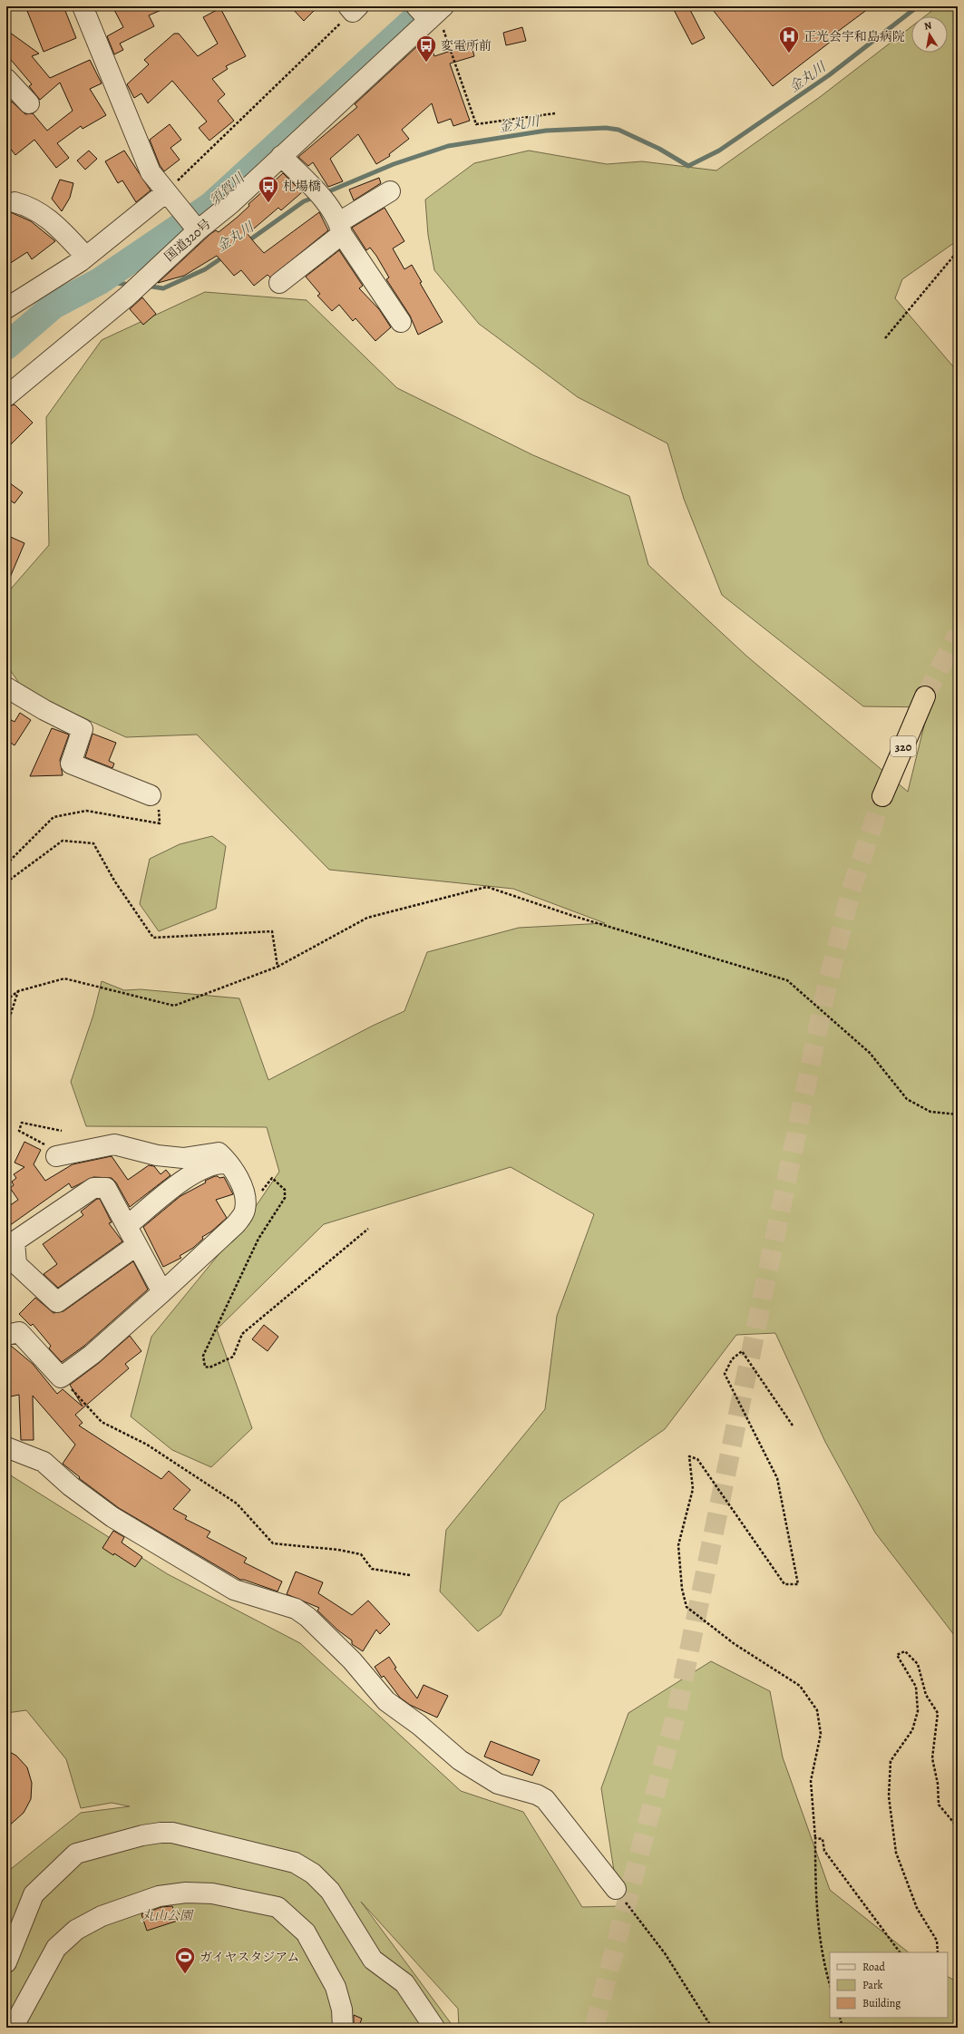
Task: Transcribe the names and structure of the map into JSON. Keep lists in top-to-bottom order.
{
  "streets": {
    "highway": ["320"],
    "street": ["国道320号"]
  },
  "water": ["金丸川", "須賀川"],
  "parks": ["丸山公園"],
  "places": {
    "hospital": ["正光会宇和島病院"],
    "bus stop": ["変電所前", "札場橋"],
    "sports": ["ガイヤスタジアム"]
  },
  "legend": ["Road", "Park", "Building"],
  "north": "top"
}
